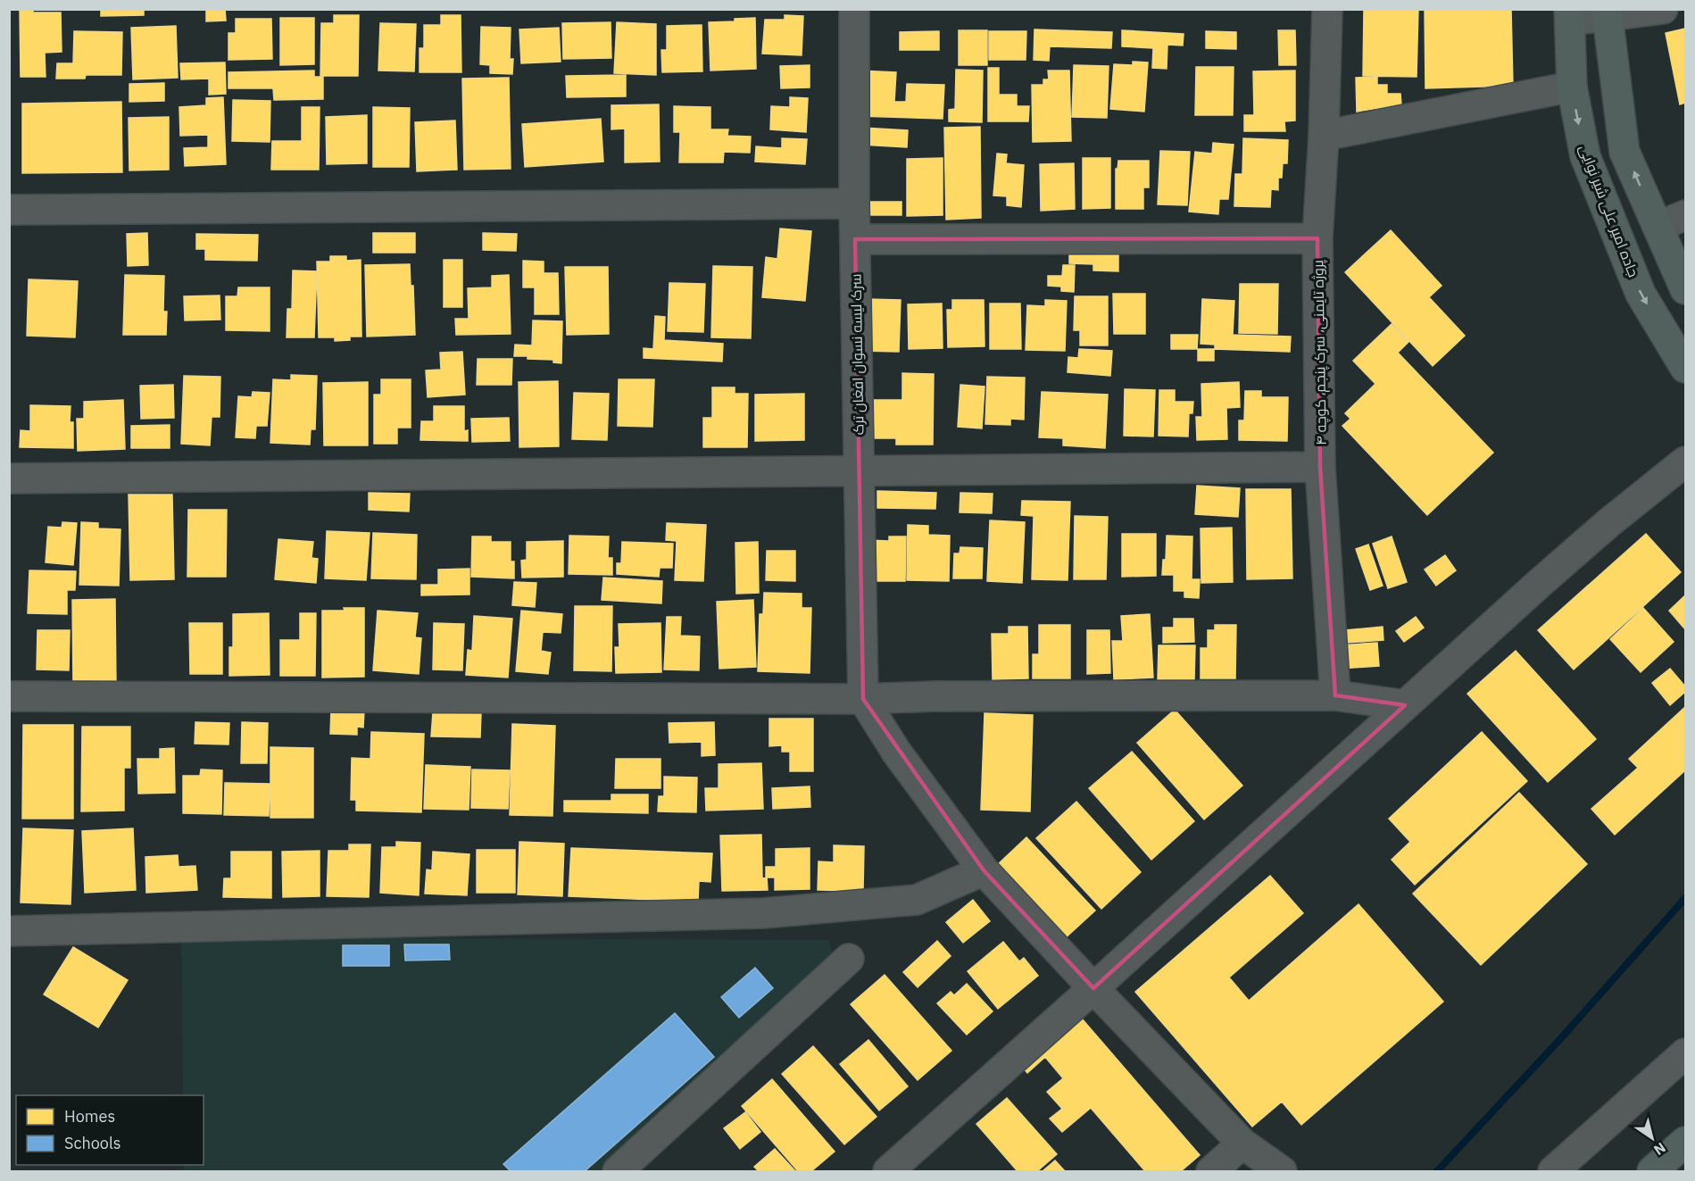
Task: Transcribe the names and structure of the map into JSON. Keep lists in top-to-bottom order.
{
  "streets": {
    "main road": ["جاده امیر علی شیر نوایی"],
    "street": ["پروژه تایمنی، سرک پنجم، کوچه ۴", "سرک لیسه نسوان افغان‌ ترک"]
  },
  "legend": ["Homes", "Schools"],
  "north": "bottom right"
}
